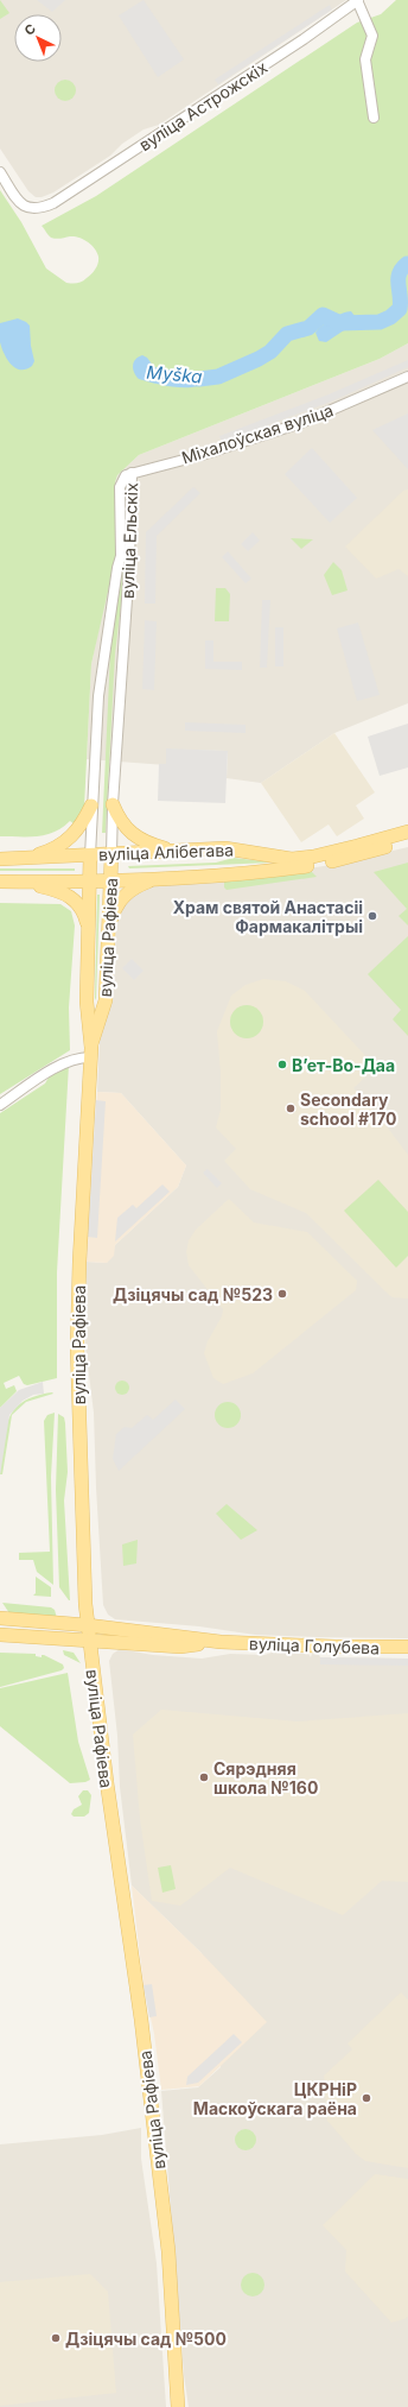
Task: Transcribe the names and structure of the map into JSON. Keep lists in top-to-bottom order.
{
  "streets": {
    "main road": ["вуліца Алібегава", "вуліца Рафіева", "вуліца Голубева"],
    "street": ["вуліца Астрожскіх", "Міхалоўская вуліца", "вуліца Ельскіх"]
  },
  "crossings": [
    ["Міхалоўская вуліца", "вуліца Ельскіх"],
    ["вуліца Ельскіх", "вуліца Алібегава"],
    ["вуліца Ельскіх", "вуліца Рафіева"],
    ["вуліца Алібегава", "вуліца Рафіева"],
    ["вуліца Рафіева", "вуліца Голубева"]
  ],
  "water": ["Муška"],
  "places": [
    "Храм святой Анастасіі Фармакалітрыі",
    "Вʼет-Во-Даа",
    "Secondary school #170",
    "Дзіцячы сад №523",
    "Сярэдняя школа №160",
    "ЦКРНіР Маскоўскага раёна",
    "Дзіцячы сад №500"
  ],
  "north": "top left"
}
